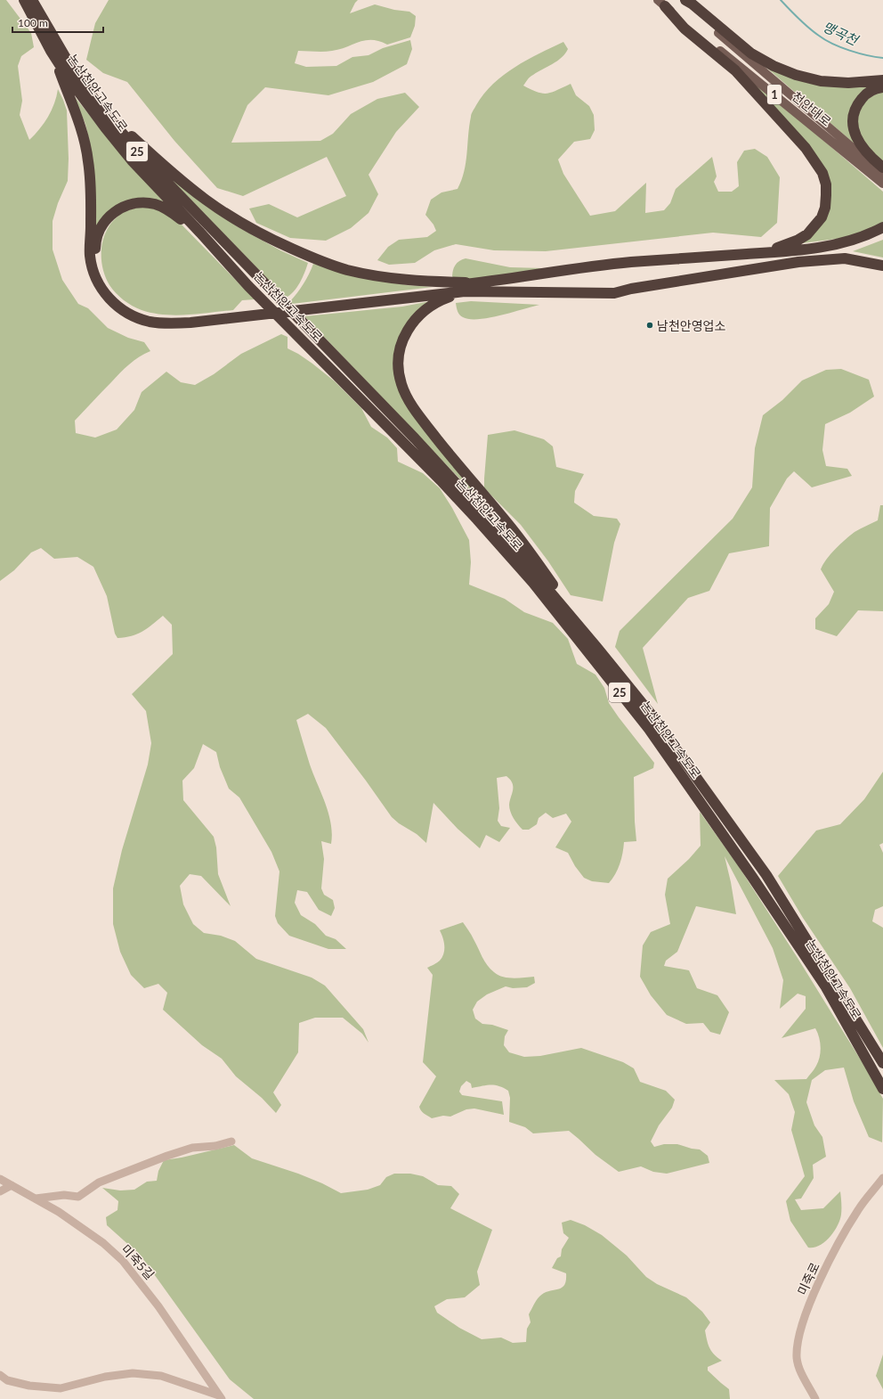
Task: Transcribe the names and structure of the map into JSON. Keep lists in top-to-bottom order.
{
  "streets": {
    "highway": ["논산천안고속도로", "25"],
    "main road": ["1", "천안대로"],
    "street": ["미죽5길", "미죽로"]
  },
  "water": ["맹곡천"],
  "places": ["남천안영업소"],
  "scale_bar": "100 m"
}
